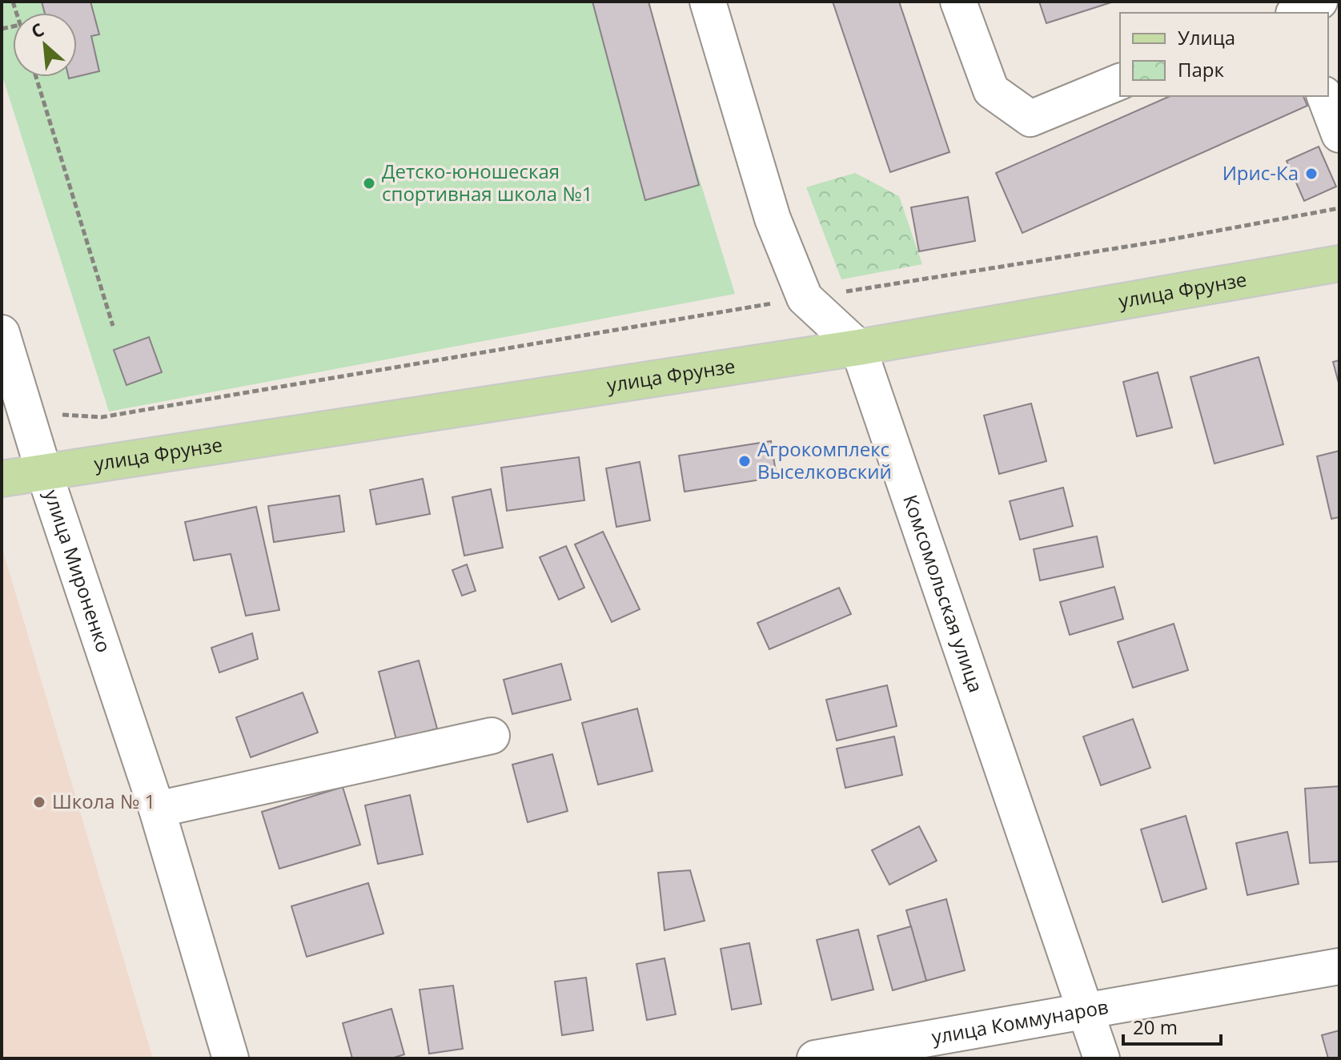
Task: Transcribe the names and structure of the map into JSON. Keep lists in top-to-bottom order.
{
  "streets": {
    "main road": ["улица Фрунзе"],
    "street": ["улица Мироненко", "Комсомольская улица", "улица Коммунаров"]
  },
  "crossings": [
    ["улица Фрунзе", "улица Мироненко"],
    ["улица Фрунзе", "Комсомольская улица"],
    ["Комсомольская улица", "улица Коммунаров"]
  ],
  "places": [
    "Ирис-Ка",
    "Детско-юношеская спортивная школа №1",
    "Агрокомплекс Выселковский",
    "Школа № 1"
  ],
  "legend": ["Улица", "Парк"],
  "scale_bar": "20 m",
  "north": "top left"
}
